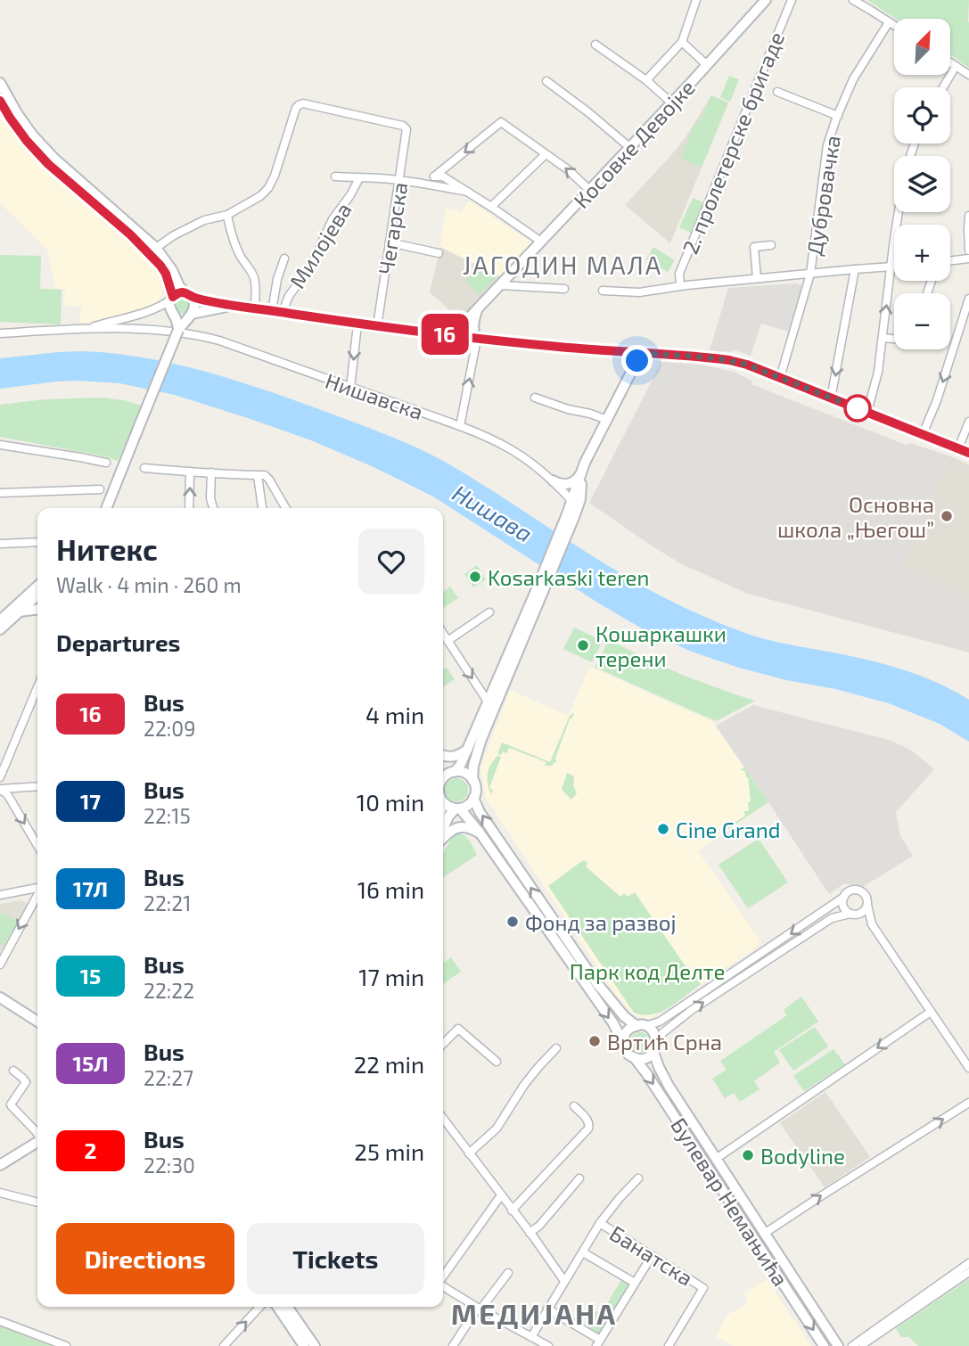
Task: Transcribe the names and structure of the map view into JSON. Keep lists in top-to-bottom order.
{
  "streets": {
    "street": [
      "2. пролетерске бригаде",
      "Косовке Девојке",
      "Дубровачка",
      "Чегарска",
      "Милојева",
      "Нишавска",
      "Булевар Немањића",
      "Банатска"
    ]
  },
  "districts": ["ЈАГОДИН МАЛА", "МЕДИЈАНА"],
  "water": ["Нишава"],
  "parks": ["Парк код Делте"],
  "places": [
    "Основна школа „Његош”",
    "Kosarkaski teren",
    "Кошаркашки терени",
    "Cine Grand",
    "Фонд за развој",
    "Вртић Срна",
    "Bodyline"
  ],
  "lines": ["bus line 16"],
  "north": "top right",
  "page": {
    "on_map": "16",
    "map_buttons": ["+", "−"],
    "heading": [
      ["Нитекс", "Walk · 4 min · 260 m"],
      "Departures"
    ],
    "list": [
      {
        "mark": "16",
        "name": "Bus",
        "note": "22:09",
        "value": "4 min"
      },
      {
        "mark": "17",
        "name": "Bus",
        "note": "22:15",
        "value": "10 min"
      },
      {
        "mark": "17Л",
        "name": "Bus",
        "note": "22:21",
        "value": "16 min"
      },
      {
        "mark": "15",
        "name": "Bus",
        "note": "22:22",
        "value": "17 min"
      },
      {
        "mark": "15Л",
        "name": "Bus",
        "note": "22:27",
        "value": "22 min"
      },
      {
        "mark": "2",
        "name": "Bus",
        "note": "22:30",
        "value": "25 min"
      }
    ],
    "buttons": ["Directions", "Tickets"]
  }
}
